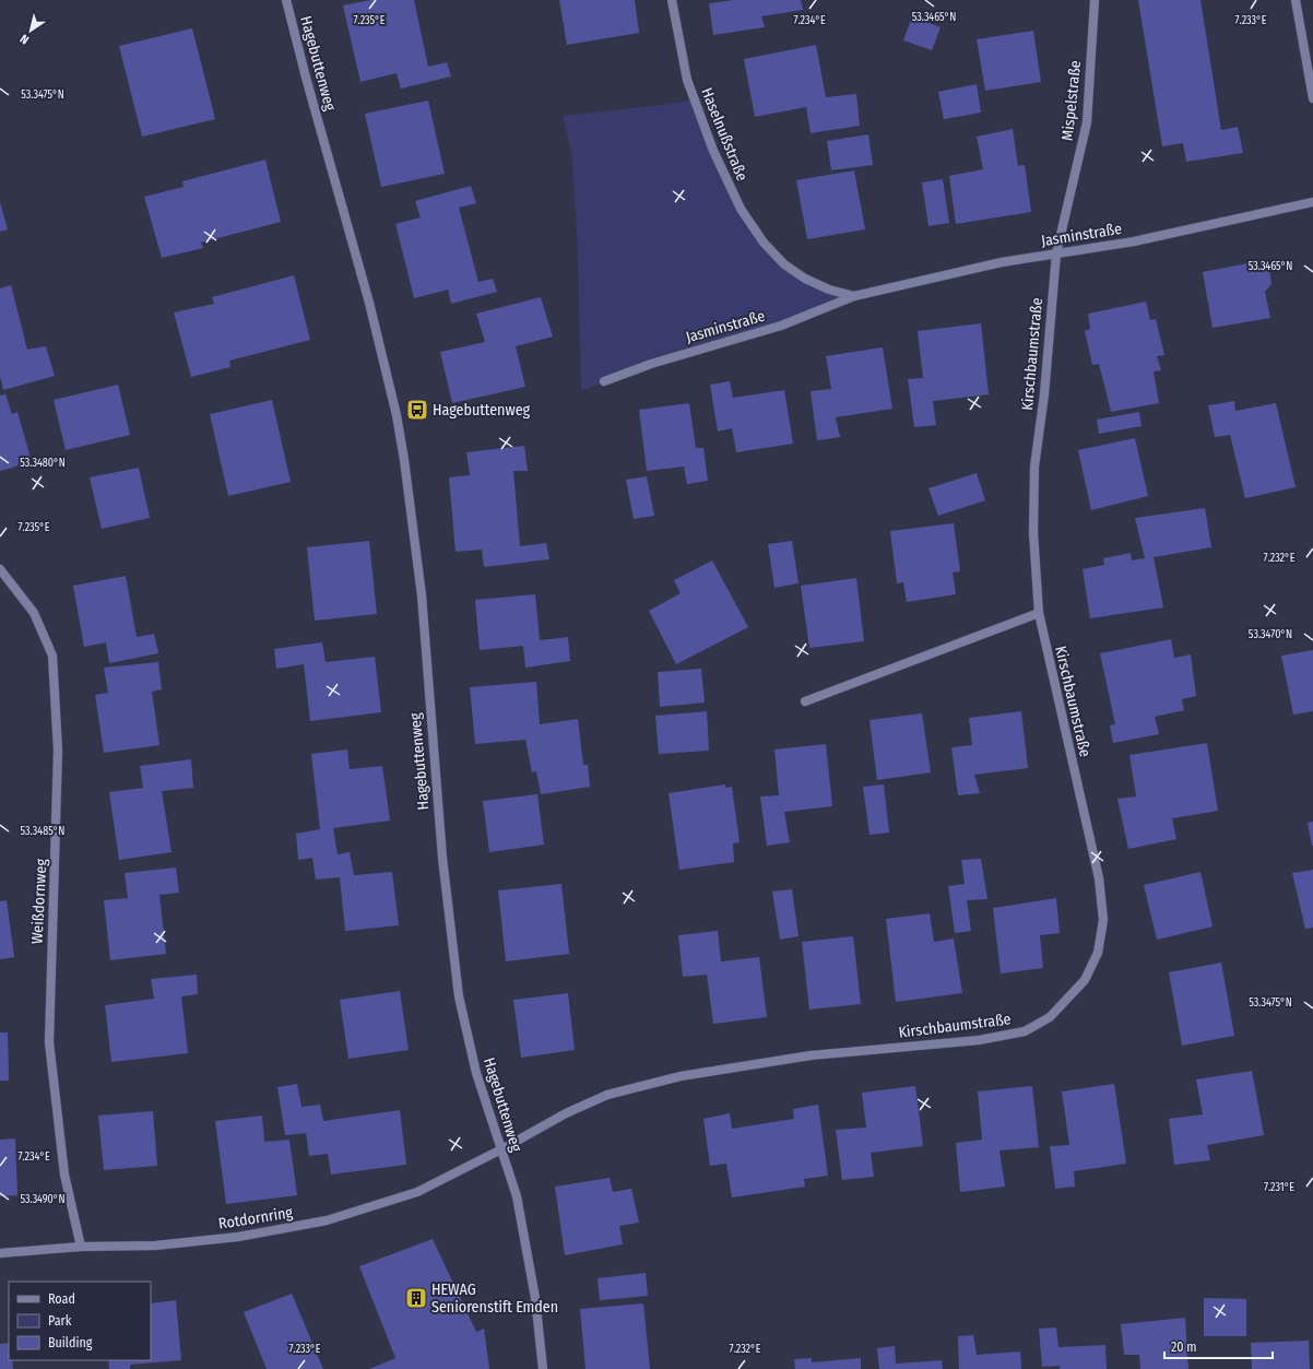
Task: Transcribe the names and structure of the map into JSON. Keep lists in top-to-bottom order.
{
  "streets": {
    "street": [
      "Hagebuttenweg",
      "Mispelstraße",
      "Haselnußstraße",
      "Jasminstraße",
      "Kirschbaumstraße",
      "Weißdornweg",
      "Rotdornring"
    ]
  },
  "crossings": [
    ["Hagebuttenweg", "Kirschbaumstraße"],
    ["Hagebuttenweg", "Rotdornring"],
    ["Mispelstraße", "Jasminstraße"],
    ["Mispelstraße", "Kirschbaumstraße"],
    ["Haselnußstraße", "Jasminstraße"],
    ["Jasminstraße", "Kirschbaumstraße"],
    ["Kirschbaumstraße", "Rotdornring"],
    ["Weißdornweg", "Rotdornring"]
  ],
  "places": {
    "bus stop": ["Hagebuttenweg"],
    "building": ["HEWAG Seniorenstift Emden"]
  },
  "legend": ["Road", "Park", "Building"],
  "scale_bar": "20 m",
  "north": "bottom left",
  "coordinates": [
    "53.3465°N",
    "7.235°E",
    "7.234°E",
    "7.233°E",
    "53.3475°N",
    "53.3480°N",
    "7.232°E",
    "53.3470°N",
    "53.3485°N",
    "7.231°E",
    "53.3490°N"
  ]
}
